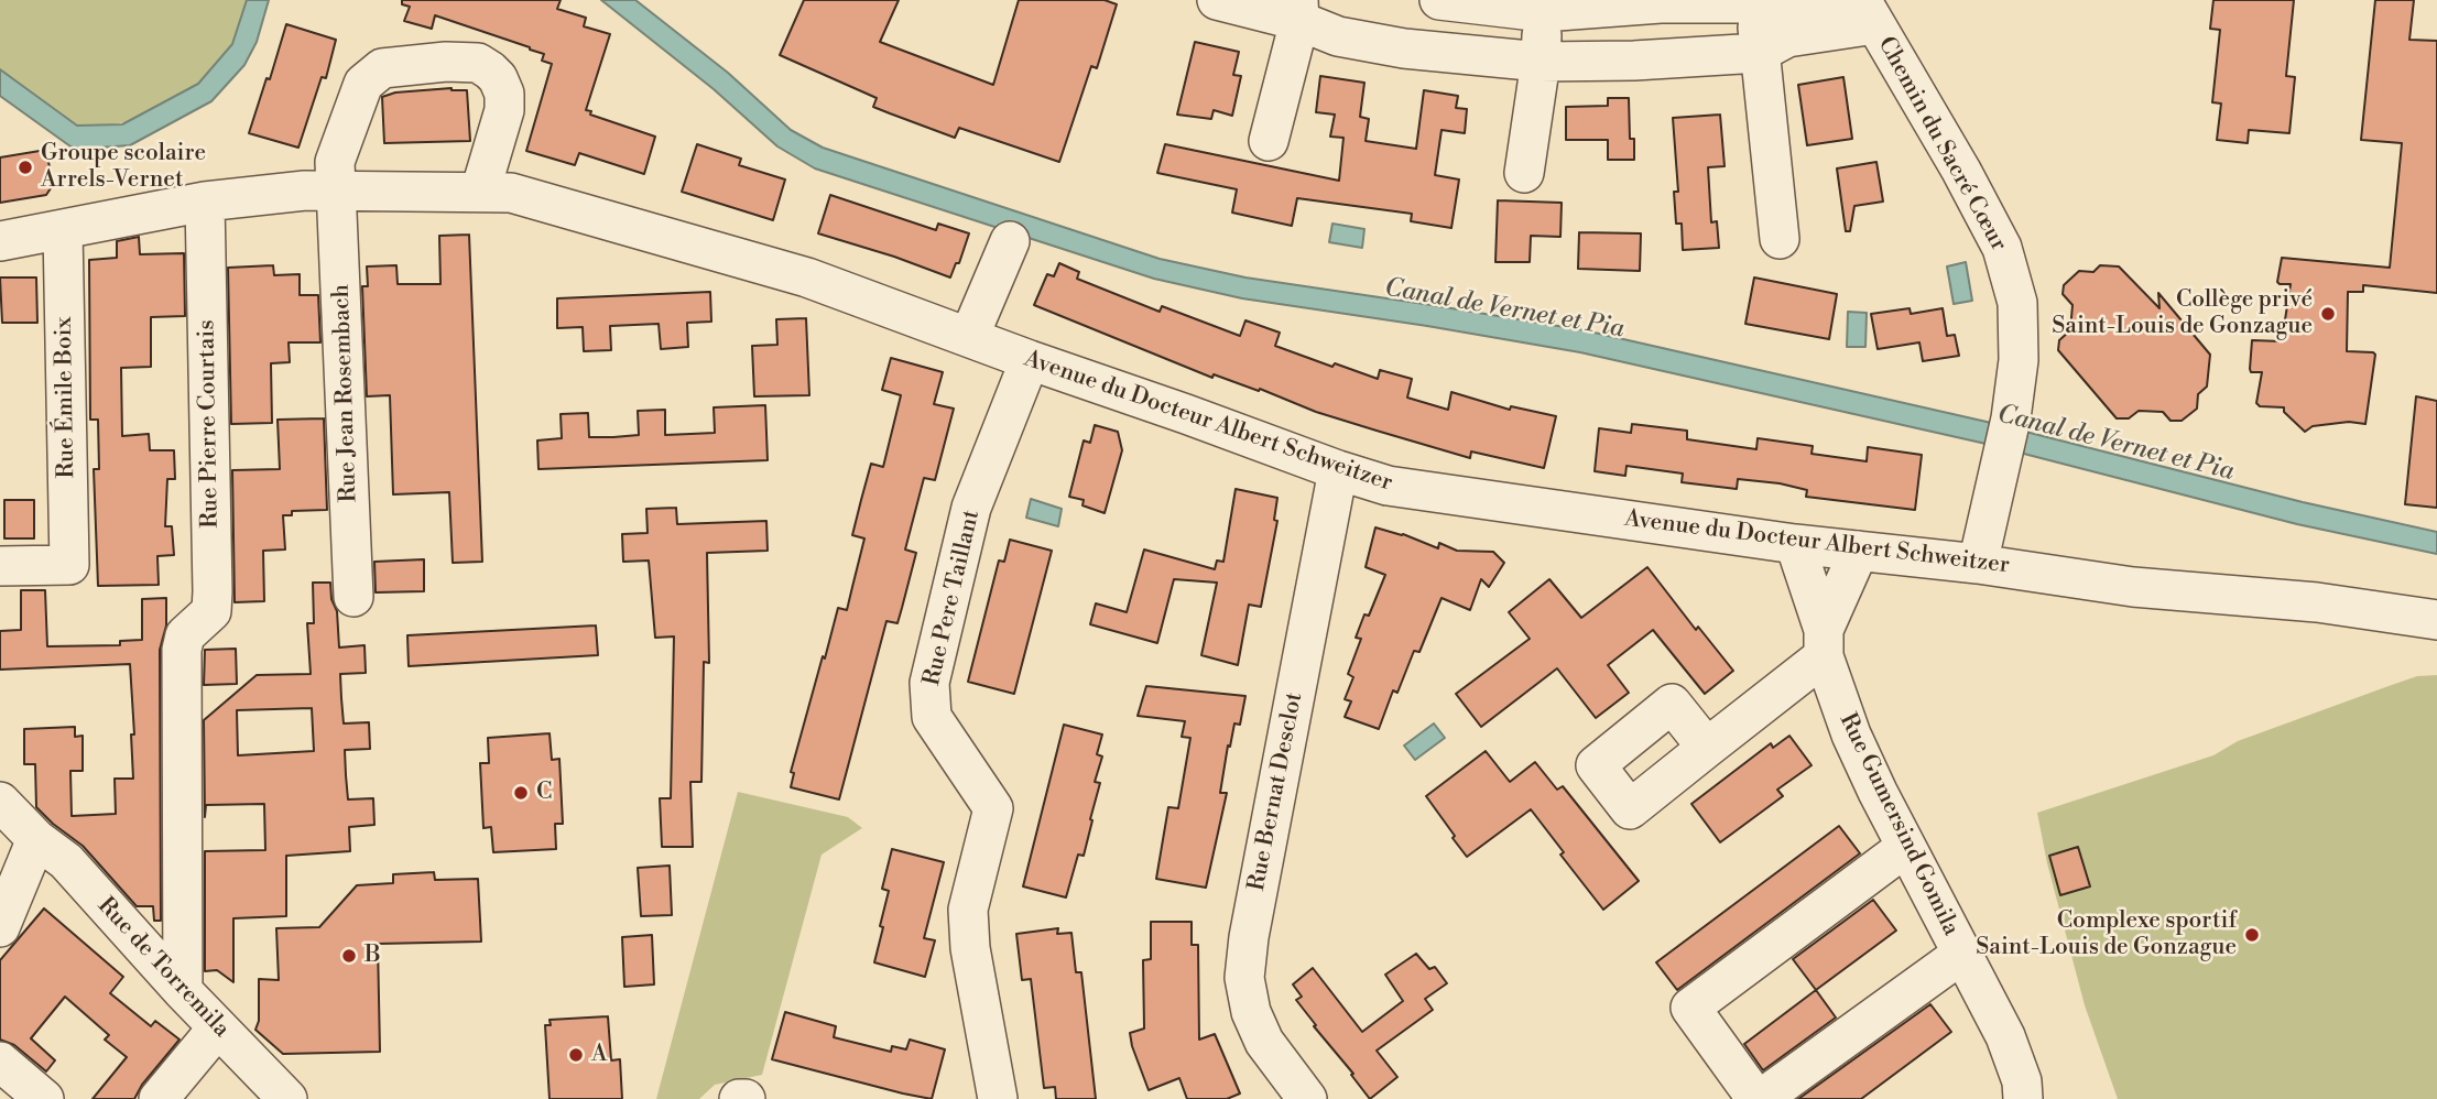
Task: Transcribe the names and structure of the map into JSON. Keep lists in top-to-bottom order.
{
  "streets": {
    "street": [
      "Chemin du Sacré Cœur",
      "Rue Jean Rosembach",
      "Rue Émile Boix",
      "Avenue du Docteur Albert Schweitzer",
      "Rue Pierre Courtais",
      "Rue Pere Taillant",
      "Rue Bernat Desclot",
      "Rue Gumersind Gomila",
      "Rue de Torremila"
    ]
  },
  "crossings": [
    ["Chemin du Sacré Cœur", "Avenue du Docteur Albert Schweitzer"],
    ["Rue Jean Rosembach", "Avenue du Docteur Albert Schweitzer"],
    ["Rue Émile Boix", "Avenue du Docteur Albert Schweitzer"],
    ["Avenue du Docteur Albert Schweitzer", "Rue Pierre Courtais"],
    ["Avenue du Docteur Albert Schweitzer", "Rue Pere Taillant"],
    ["Avenue du Docteur Albert Schweitzer", "Rue Bernat Desclot"],
    ["Avenue du Docteur Albert Schweitzer", "Rue Gumersind Gomila"],
    ["Rue Pierre Courtais", "Rue de Torremila"]
  ],
  "water": ["Canal de Vernet et Pia"],
  "places": [
    "Groupe scolaire Arrels-Vernet",
    "Collège privé Saint-Louis de Gonzague",
    "C",
    "Complexe sportif Saint-Louis de Gonzague",
    "B",
    "A"
  ]
}
